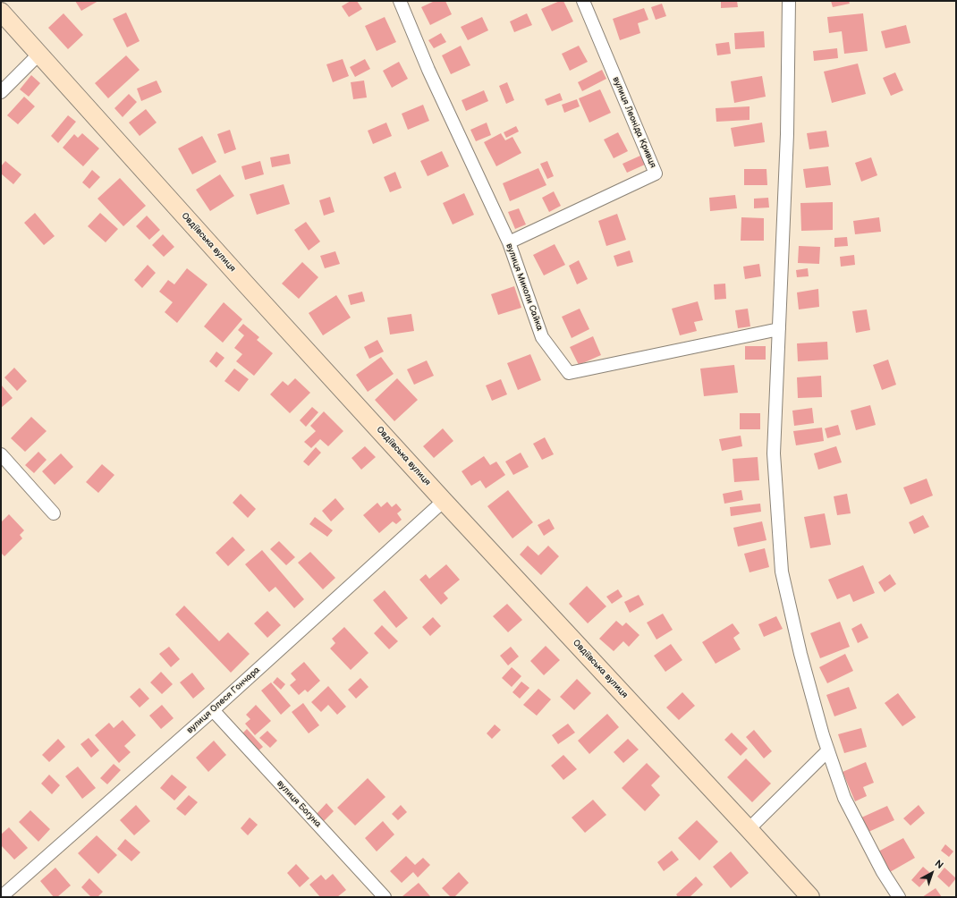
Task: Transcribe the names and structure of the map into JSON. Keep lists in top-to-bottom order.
{
  "streets": {
    "main road": ["Овдіївська вулиця"],
    "street": [
      "вулиця Леоніда Кривця",
      "вулиця Миколи Сайка",
      "вулиця Олеся Гончара",
      "вулиця Богуна"
    ]
  },
  "crossings": [
    ["вулиця Леоніда Кривця", "вулиця Миколи Сайка"],
    ["Овдіївська вулиця", "вулиця Олеся Гончара"],
    ["вулиця Олеся Гончара", "вулиця Богуна"]
  ],
  "north": "top right"
}
